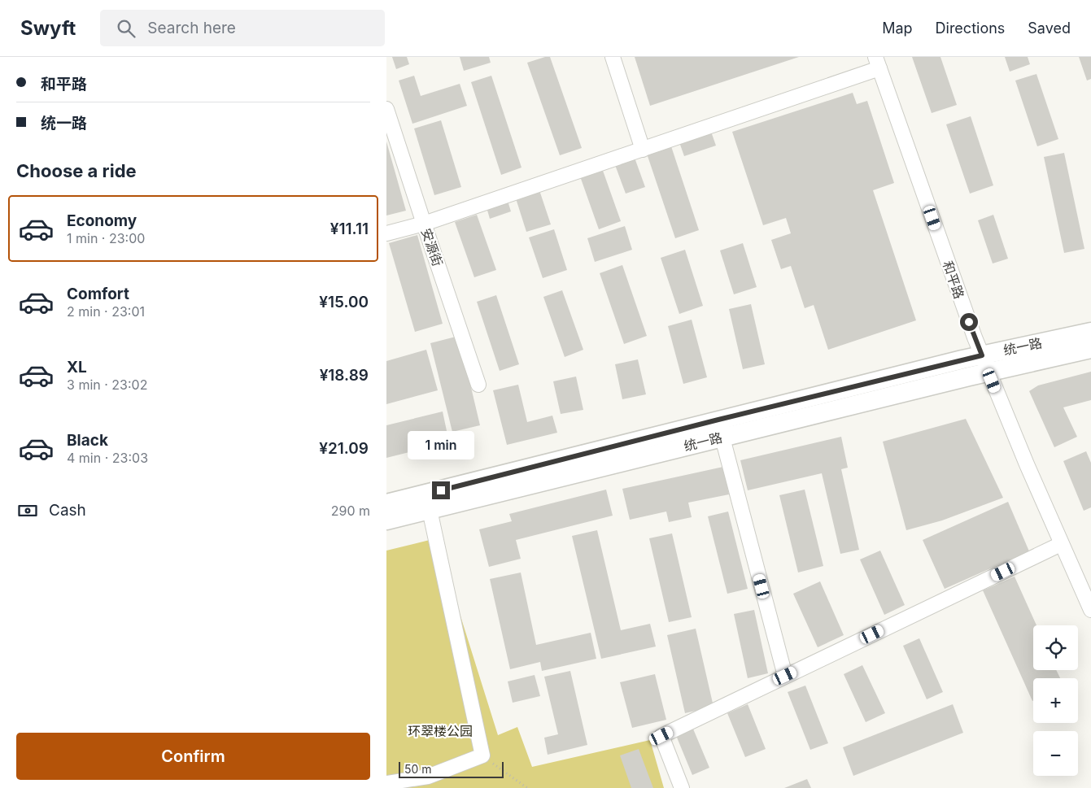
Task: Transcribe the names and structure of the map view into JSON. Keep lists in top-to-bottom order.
{
  "streets": {
    "main road": ["统一路"],
    "street": ["安源街", "和平路"]
  },
  "crossings": [
    ["和平路", "统一路"]
  ],
  "parks": ["环翠楼公园"],
  "scale_bar": "50 m",
  "page": {
    "header": "Swyft",
    "search": "Search here",
    "nav": ["Map", "Directions", "Saved"],
    "banner": ["和平路", "统一路"],
    "heading": "Choose a ride",
    "list": [
      {
        "name": "Economy",
        "note": "1 min · 23:00",
        "value": "¥11.11"
      },
      {
        "name": "Comfort",
        "note": "2 min · 23:01",
        "value": "¥15.00"
      },
      {
        "name": "XL",
        "note": "3 min · 23:02",
        "value": "¥18.89"
      },
      {
        "name": "Black",
        "note": "4 min · 23:03",
        "value": "¥21.09"
      }
    ],
    "bubble": "1 min",
    "pay": ["Cash", "290 m"],
    "map_buttons": ["+", "−"],
    "buttons": "Confirm",
    "scale": "50 m"
  }
}
